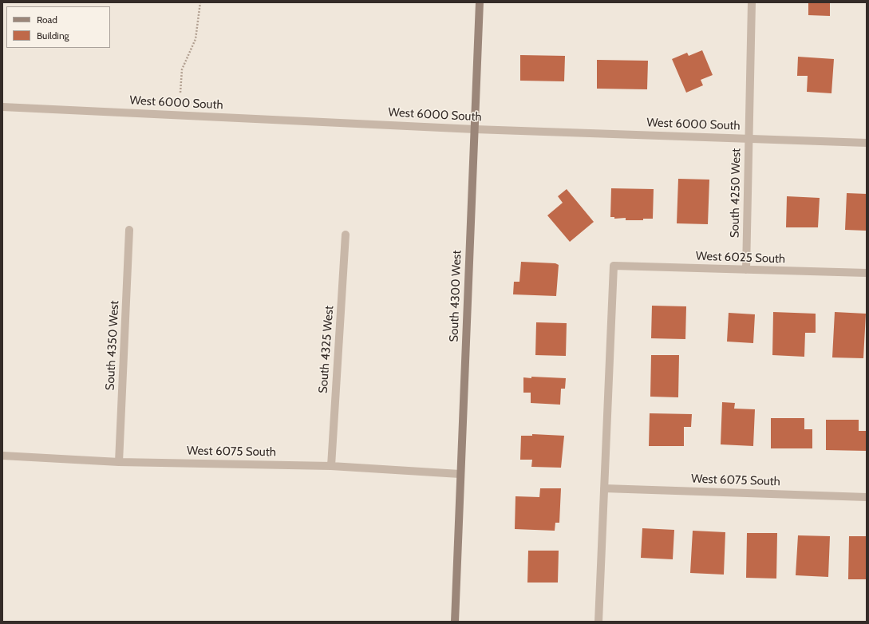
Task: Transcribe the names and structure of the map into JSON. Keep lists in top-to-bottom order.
{
  "streets": {
    "main road": ["South 4300 West"],
    "street": [
      "West 6000 South",
      "South 4250 West",
      "West 6025 South",
      "South 4350 West",
      "South 4325 West",
      "West 6075 South"
    ]
  },
  "crossings": [
    ["West 6000 South", "South 4250 West"],
    ["West 6000 South", "South 4300 West"],
    ["South 4250 West", "West 6025 South"],
    ["West 6025 South", "West 6075 South"],
    ["South 4300 West", "West 6075 South"],
    ["South 4350 West", "West 6075 South"],
    ["South 4325 West", "West 6075 South"]
  ],
  "legend": ["Road", "Building"]
}
